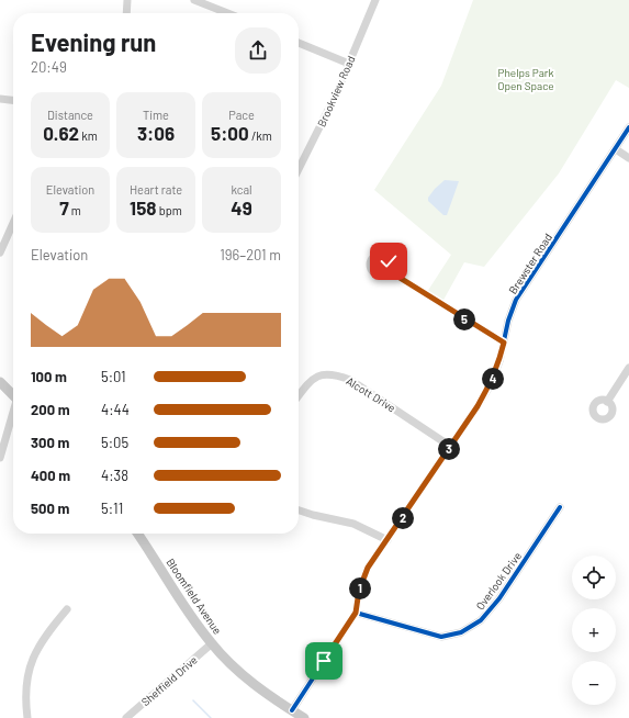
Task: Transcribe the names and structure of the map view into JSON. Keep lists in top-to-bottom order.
{
  "streets": {
    "main road": ["Bloomfield Avenue"],
    "street": [
      "Brookview Road",
      "Brewster Road",
      "Alcott Drive",
      "Overlook Drive",
      "Sheffield Drive"
    ]
  },
  "crossings": [
    ["Brewster Road", "Alcott Drive"],
    ["Brewster Road", "Overlook Drive"],
    ["Brewster Road", "Bloomfield Avenue"],
    ["Bloomfield Avenue", "Sheffield Drive"]
  ],
  "parks": ["Phelps Park Open Space"],
  "page": {
    "heading": ["Evening run", "20:49"],
    "stats": [
      ["Distance", "0.62 km"],
      ["Time", "3:06"],
      ["Pace", "5:00 /km"],
      ["Elevation", "7 m"],
      ["Heart rate", "158 bpm"],
      ["kcal", "49"]
    ],
    "chart": ["Elevation", "196–201 m"],
    "pins": [
      "5",
      "4",
      "3",
      "2",
      "1"
    ],
    "list": [
      {
        "name": "100 m",
        "note": "5:01"
      },
      {
        "name": "200 m",
        "note": "4:44"
      },
      {
        "name": "300 m",
        "note": "5:05"
      },
      {
        "name": "400 m",
        "note": "4:38"
      },
      {
        "name": "500 m",
        "note": "5:11"
      }
    ],
    "map_buttons": ["+", "−"]
  }
}
